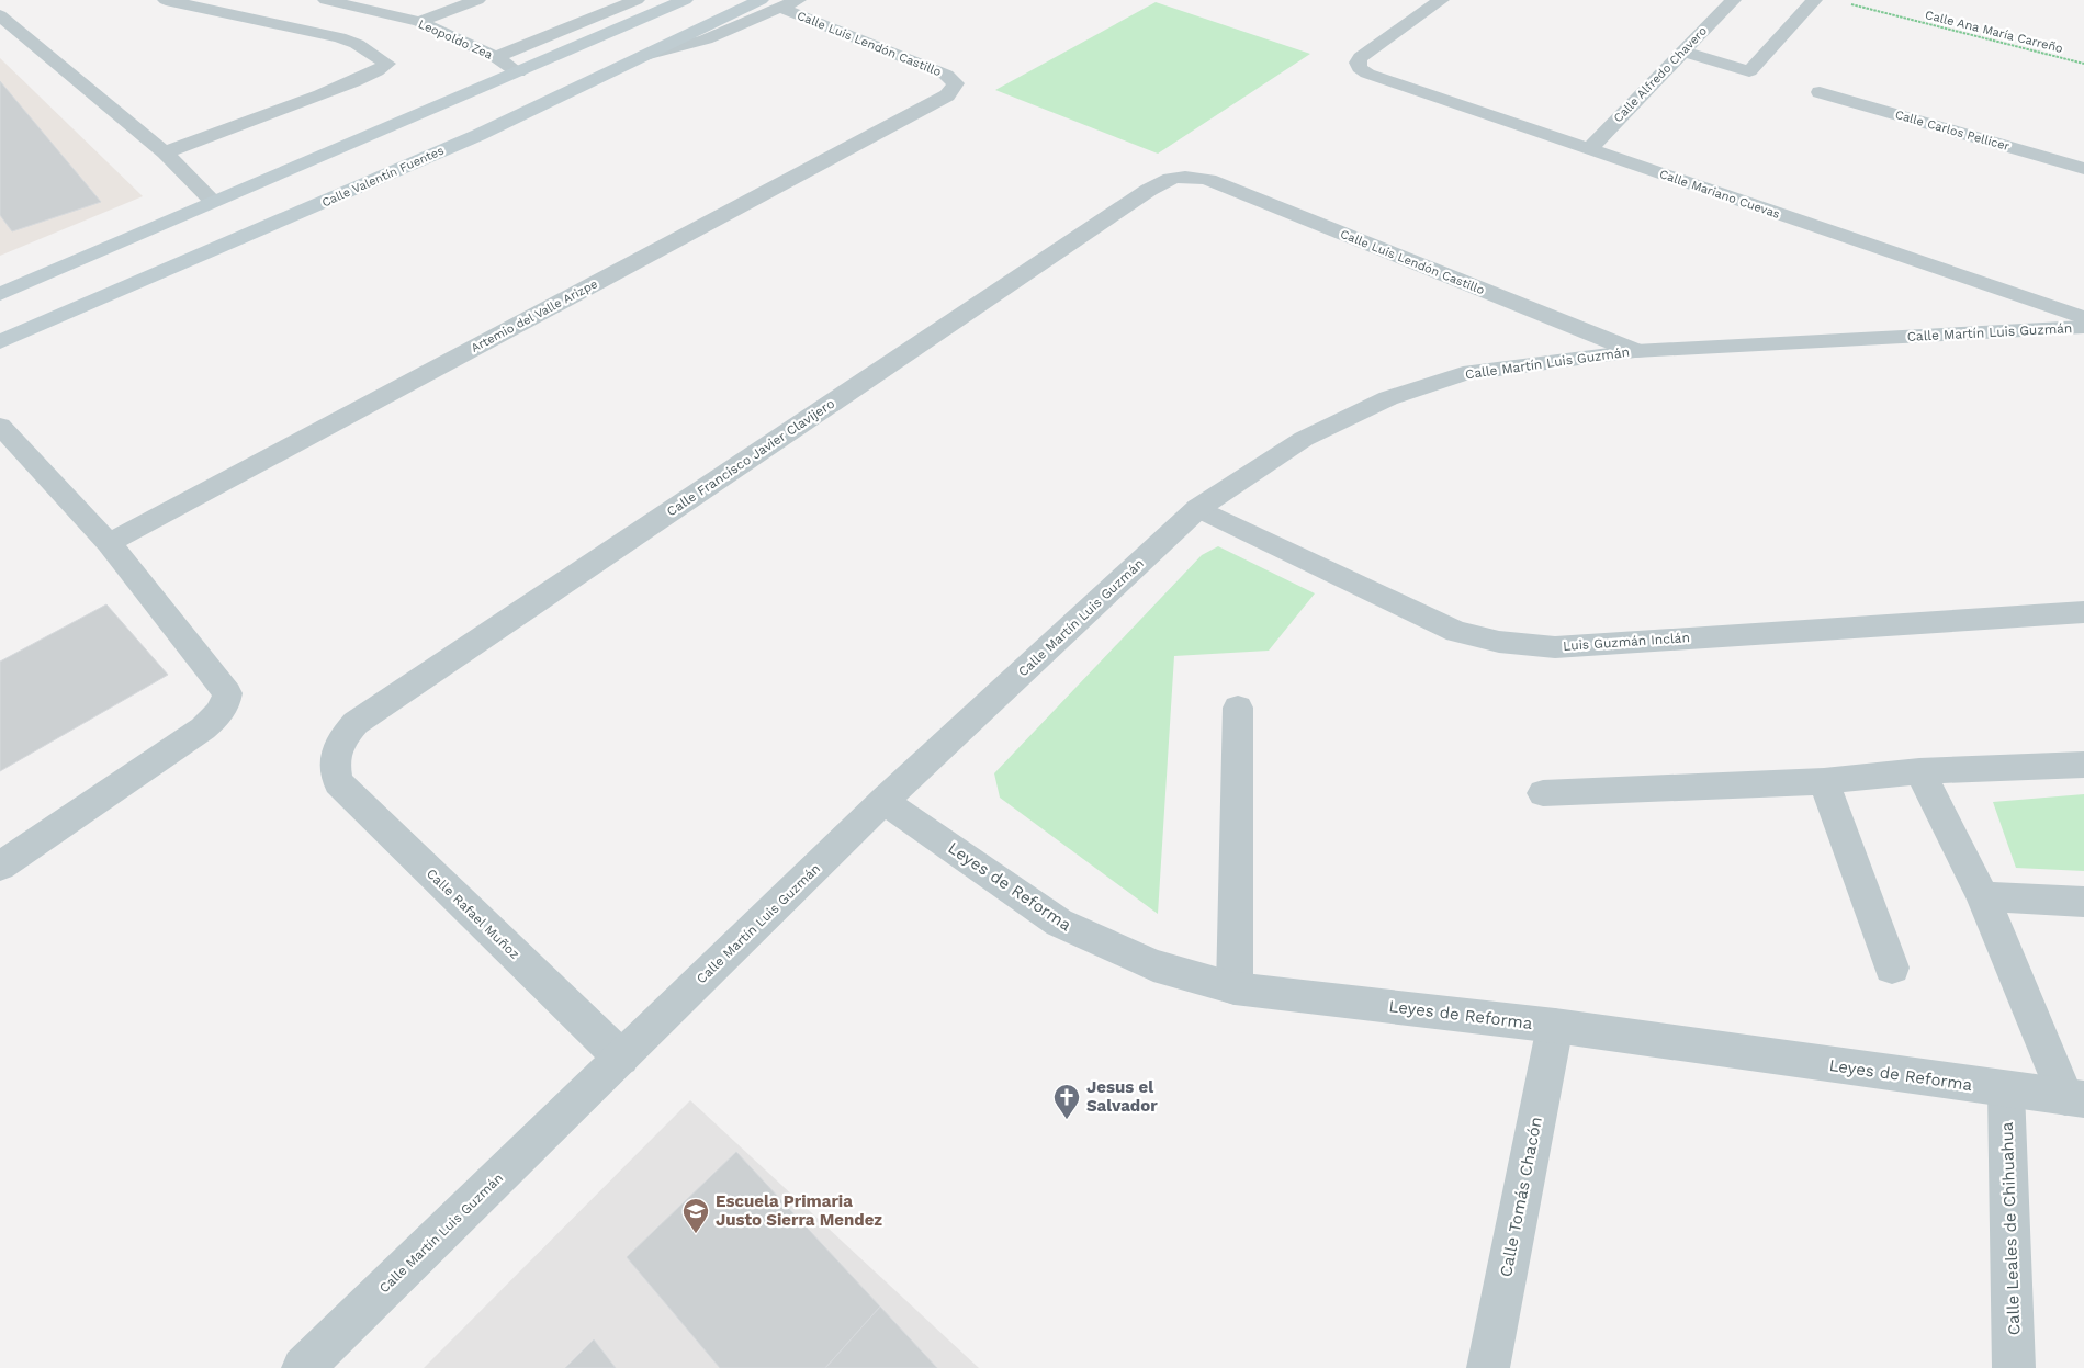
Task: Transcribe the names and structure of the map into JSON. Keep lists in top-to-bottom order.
{
  "streets": {
    "main road": ["Calle Valentín Fuentes"],
    "street": [
      "Leopoldo Zea",
      "Calle Luis Lendón Castillo",
      "Calle Alfredo Chavero",
      "Calle Carlos Pellicer",
      "Calle Mariano Cuevas",
      "Artemio del Valle Arizpe",
      "Calle Martín Luis Guzmán",
      "Calle Francisco Javier Clavijero",
      "Luis Guzmán Inclán",
      "Leyes de Reforma",
      "Calle Rafael Muñoz",
      "Calle Tomás Chacón",
      "Calle Leales de Chihuahua"
    ],
    "path": ["Calle Ana María Carreño"]
  },
  "crossings": [
    ["Calle Luis Lendón Castillo", "Artemio del Valle Arizpe"],
    ["Calle Luis Lendón Castillo", "Calle Martín Luis Guzmán"],
    ["Calle Luis Lendón Castillo", "Calle Francisco Javier Clavijero"],
    ["Calle Alfredo Chavero", "Calle Mariano Cuevas"],
    ["Calle Martín Luis Guzmán", "Luis Guzmán Inclán"],
    ["Calle Martín Luis Guzmán", "Leyes de Reforma"],
    ["Calle Martín Luis Guzmán", "Calle Rafael Muñoz"],
    ["Calle Francisco Javier Clavijero", "Calle Rafael Muñoz"],
    ["Leyes de Reforma", "Calle Tomás Chacón"],
    ["Leyes de Reforma", "Calle Leales de Chihuahua"]
  ],
  "places": {
    "church": ["Jesus el Salvador"],
    "school or university": ["Escuela Primaria Justo Sierra Mendez"]
  }
}
